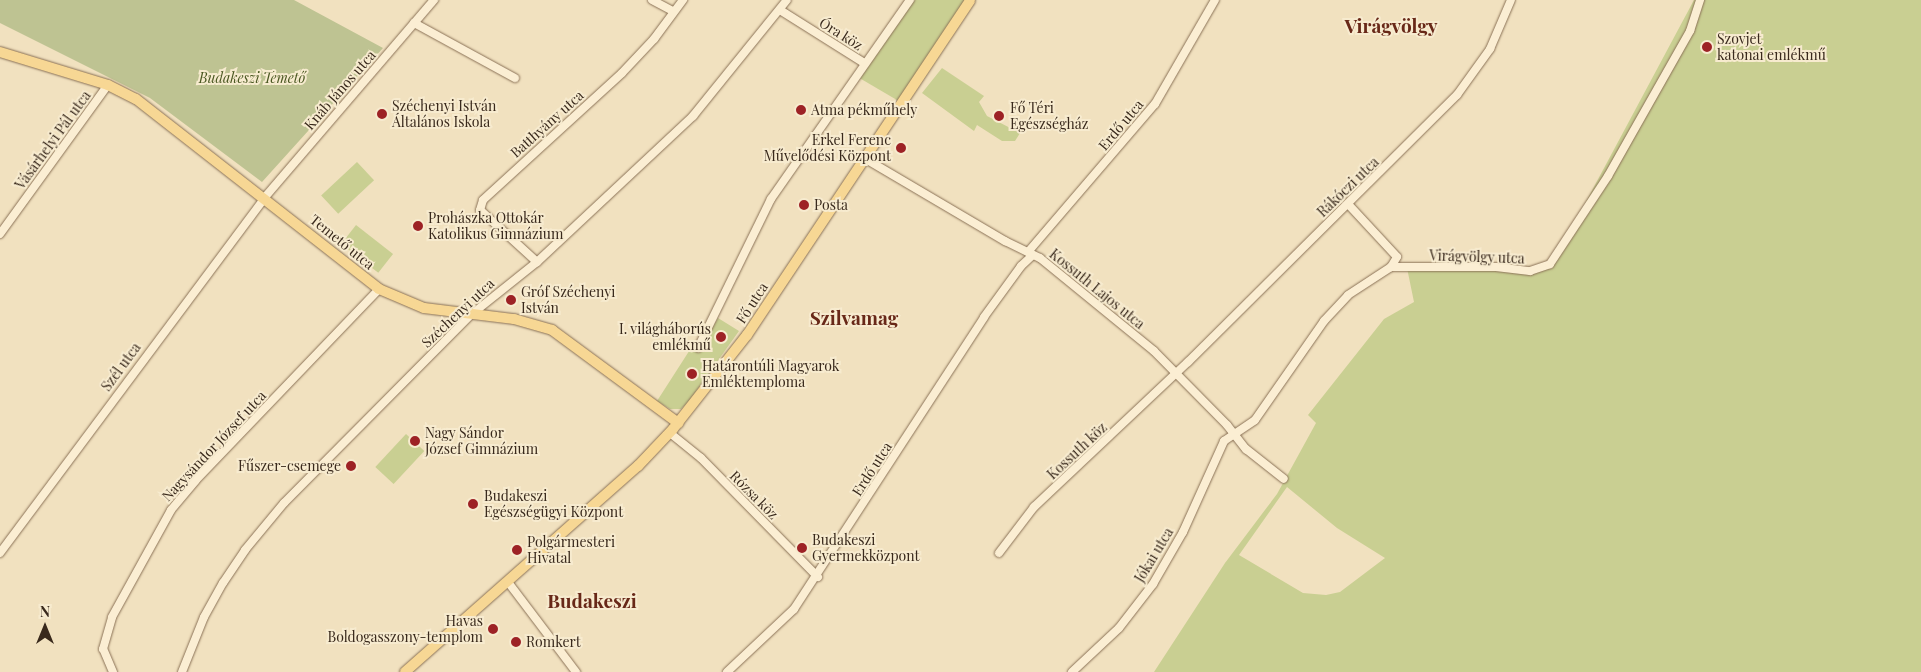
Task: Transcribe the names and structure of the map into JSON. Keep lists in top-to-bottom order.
{
  "streets": {
    "main road": ["Temető utca", "Fő utca"],
    "street": [
      "Óra köz",
      "Knáb János utca",
      "Batthyány utca",
      "Erdő utca",
      "Vásárhelyi Pál utca",
      "Rákóczi utca",
      "Virágvölgy utca",
      "Kossuth Lajos utca",
      "Széchenyi utca",
      "Szél utca",
      "Nagysándor József utca",
      "Kossuth köz",
      "Rózsa köz",
      "Jókai utca"
    ]
  },
  "crossings": [
    ["Óra köz", "Fő utca"],
    ["Óra köz", "Széchenyi utca"],
    ["Knáb János utca", "Temető utca"],
    ["Knáb János utca", "Szél utca"],
    ["Batthyány utca", "Széchenyi utca"],
    ["Erdő utca", "Kossuth Lajos utca"],
    ["Erdő utca", "Rózsa köz"],
    ["Vásárhelyi Pál utca", "Temető utca"],
    ["Rákóczi utca", "Kossuth Lajos utca"],
    ["Rákóczi utca", "Kossuth köz"],
    ["Temető utca", "Fő utca"],
    ["Temető utca", "Széchenyi utca"],
    ["Temető utca", "Szél utca"],
    ["Temető utca", "Nagysándor József utca"],
    ["Kossuth Lajos utca", "Fő utca"],
    ["Kossuth Lajos utca", "Kossuth köz"],
    ["Kossuth Lajos utca", "Jókai utca"],
    ["Fő utca", "Rózsa köz"]
  ],
  "districts": ["Virágvölgy", "Szilvamag", "Budakeszi"],
  "parks": ["Budakeszi Temető"],
  "places": [
    "Szovjet katonai emlékmű",
    "Atma pékműhely",
    "Széchenyi István Általános Iskola",
    "Fő Téri Egészségház",
    "Erkel Ferenc Művelődési Központ",
    "Posta",
    "Prohászka Ottokár Katolikus Gimnázium",
    "Gróf Széchenyi István",
    "I. világháborús emlékmű",
    "Határontúli Magyarok Emléktemploma",
    "Nagy Sándor József Gimnázium",
    "Fűszer-csemege",
    "Budakeszi Egészségügyi Központ",
    "Budakeszi Gyermekközpont",
    "Polgármesteri Hivatal",
    "Havas Boldogasszony-templom",
    "Romkert"
  ],
  "north": "top"
}
